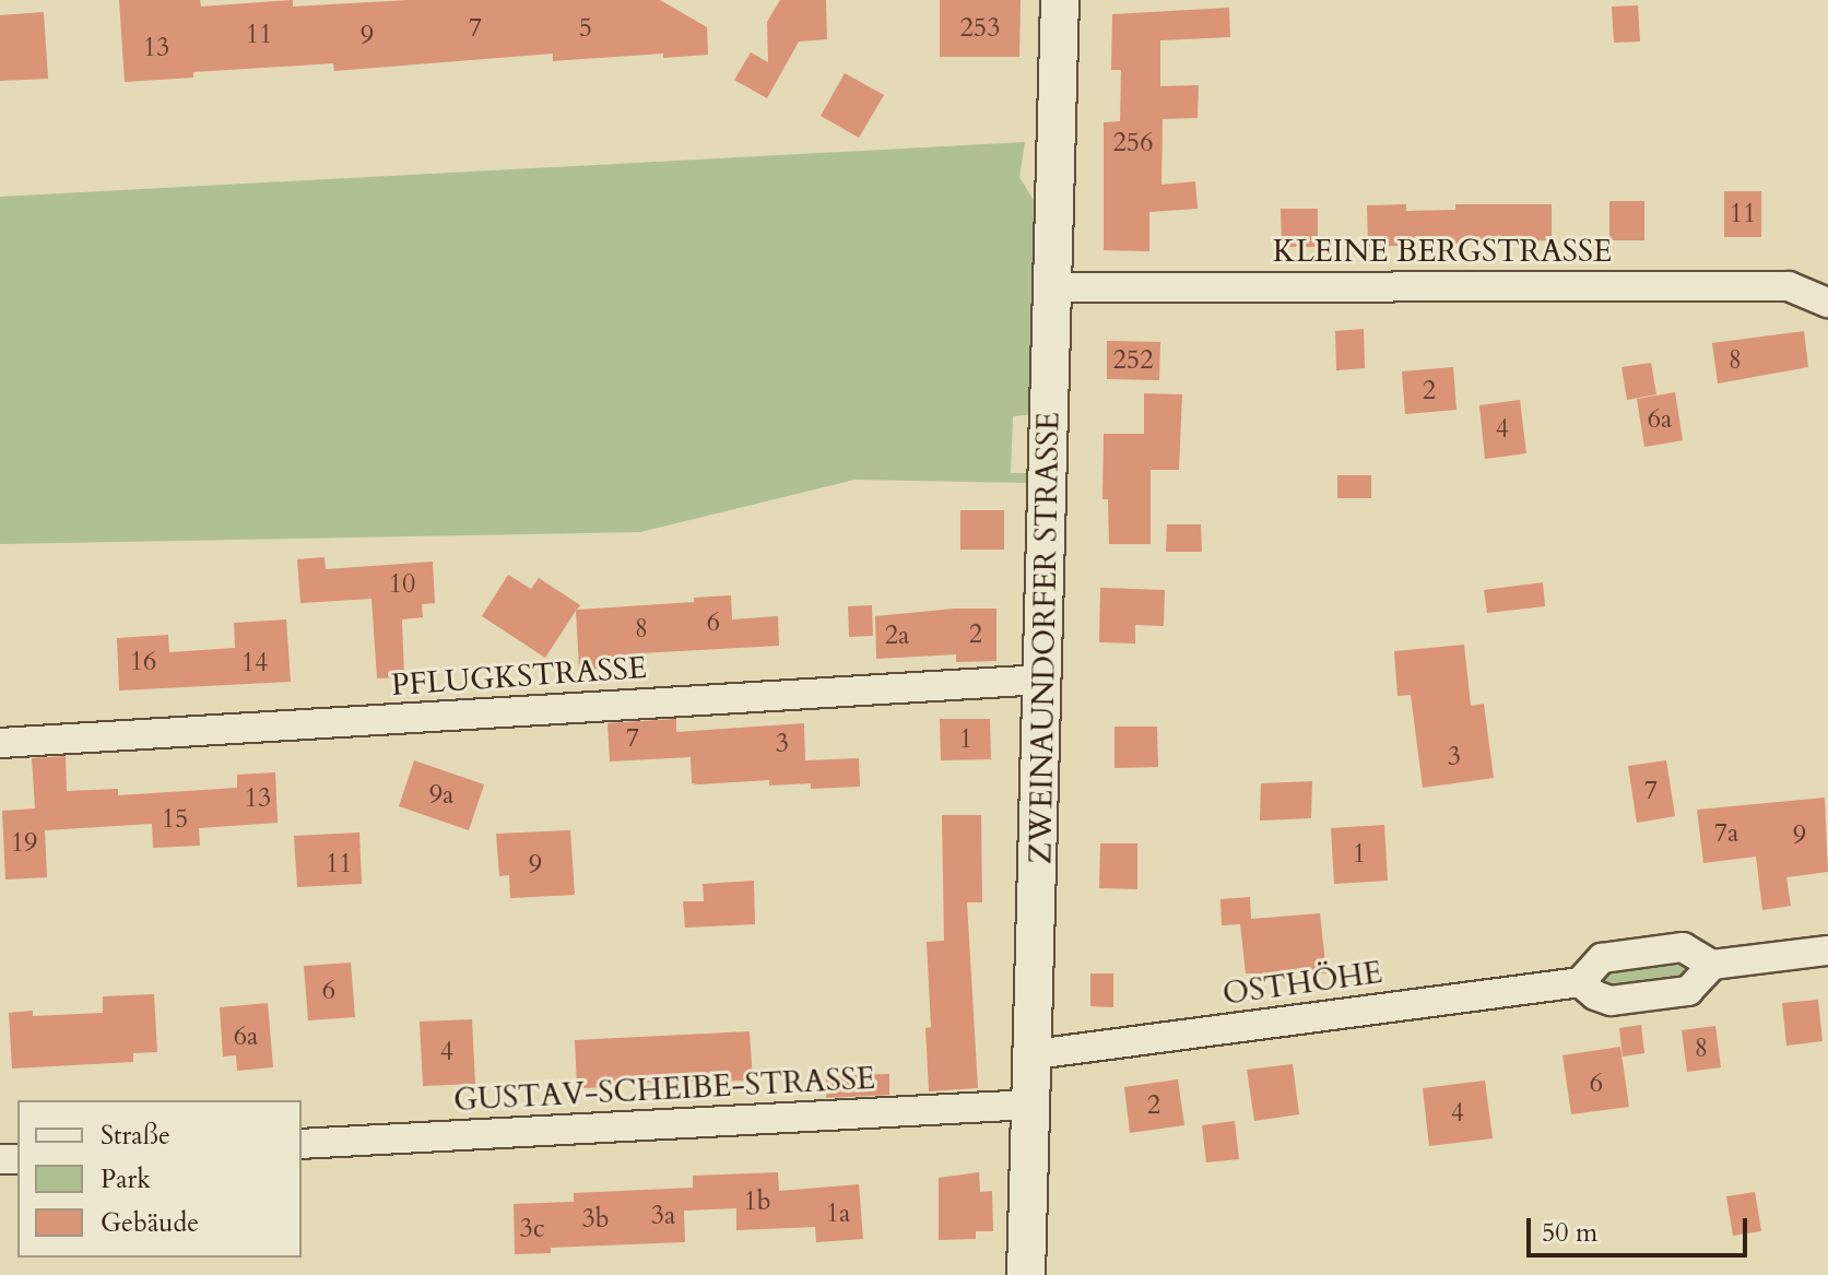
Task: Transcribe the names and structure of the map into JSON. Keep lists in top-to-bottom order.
{
  "streets": {
    "street": [
      "KLEINE BERGSTRASSE",
      "ZWEINAUNDORFER STRASSE",
      "PFLUGKSTRASSE",
      "OSTHÖHE",
      "GUSTAV-SCHEIBE-STRASSE"
    ]
  },
  "crossings": [
    ["KLEINE BERGSTRASSE", "ZWEINAUNDORFER STRASSE"],
    ["ZWEINAUNDORFER STRASSE", "PFLUGKSTRASSE"],
    ["ZWEINAUNDORFER STRASSE", "OSTHÖHE"],
    ["ZWEINAUNDORFER STRASSE", "GUSTAV-SCHEIBE-STRASSE"]
  ],
  "house_numbers": [
    "7",
    "5",
    "253",
    "11",
    "9",
    "13",
    "256",
    "11",
    "252",
    "8",
    "2",
    "6a",
    "4",
    "10",
    "6",
    "8",
    "2",
    "2a",
    "16",
    "14",
    "7",
    "1",
    "3",
    "3",
    "7",
    "9a",
    "13",
    "15",
    "7a",
    "9",
    "19",
    "1",
    "11",
    "9",
    "6",
    "6a",
    "8",
    "4",
    "6",
    "2",
    "4",
    "1b",
    "1a",
    "3a",
    "3b",
    "3c"
  ],
  "legend": ["Straße", "Park", "Gebäude"],
  "scale_bar": "50 m"
}
